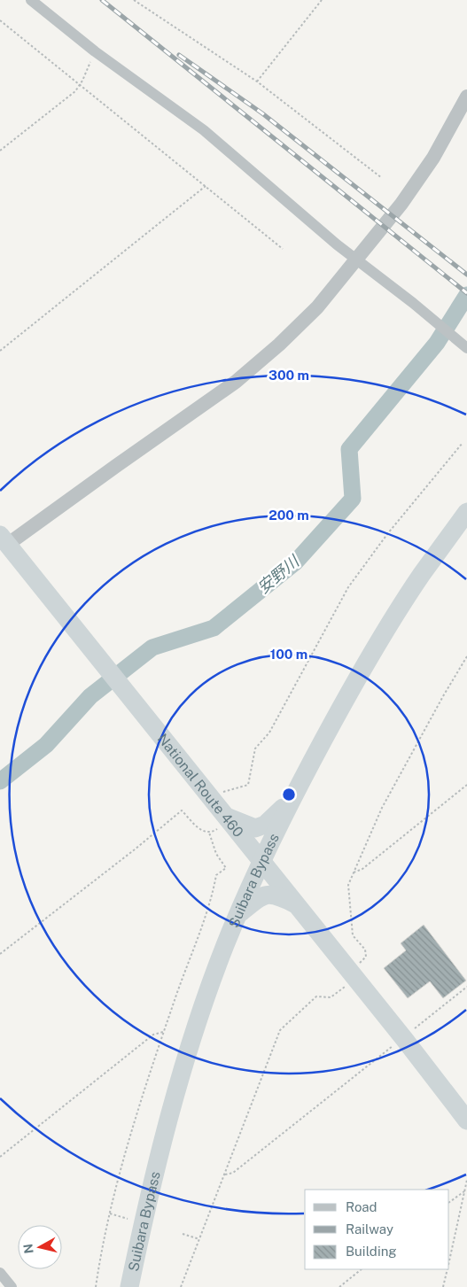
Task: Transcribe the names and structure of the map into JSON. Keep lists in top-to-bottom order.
{
  "streets": {
    "highway": ["National Route 460", "Suibara Bypass"]
  },
  "crossings": [
    ["National Route 460", "Suibara Bypass"]
  ],
  "water": ["安野川"],
  "legend": ["Road", "Railway", "Building"],
  "north": "left",
  "rings": ["300 m", "200 m", "100 m"]
}
